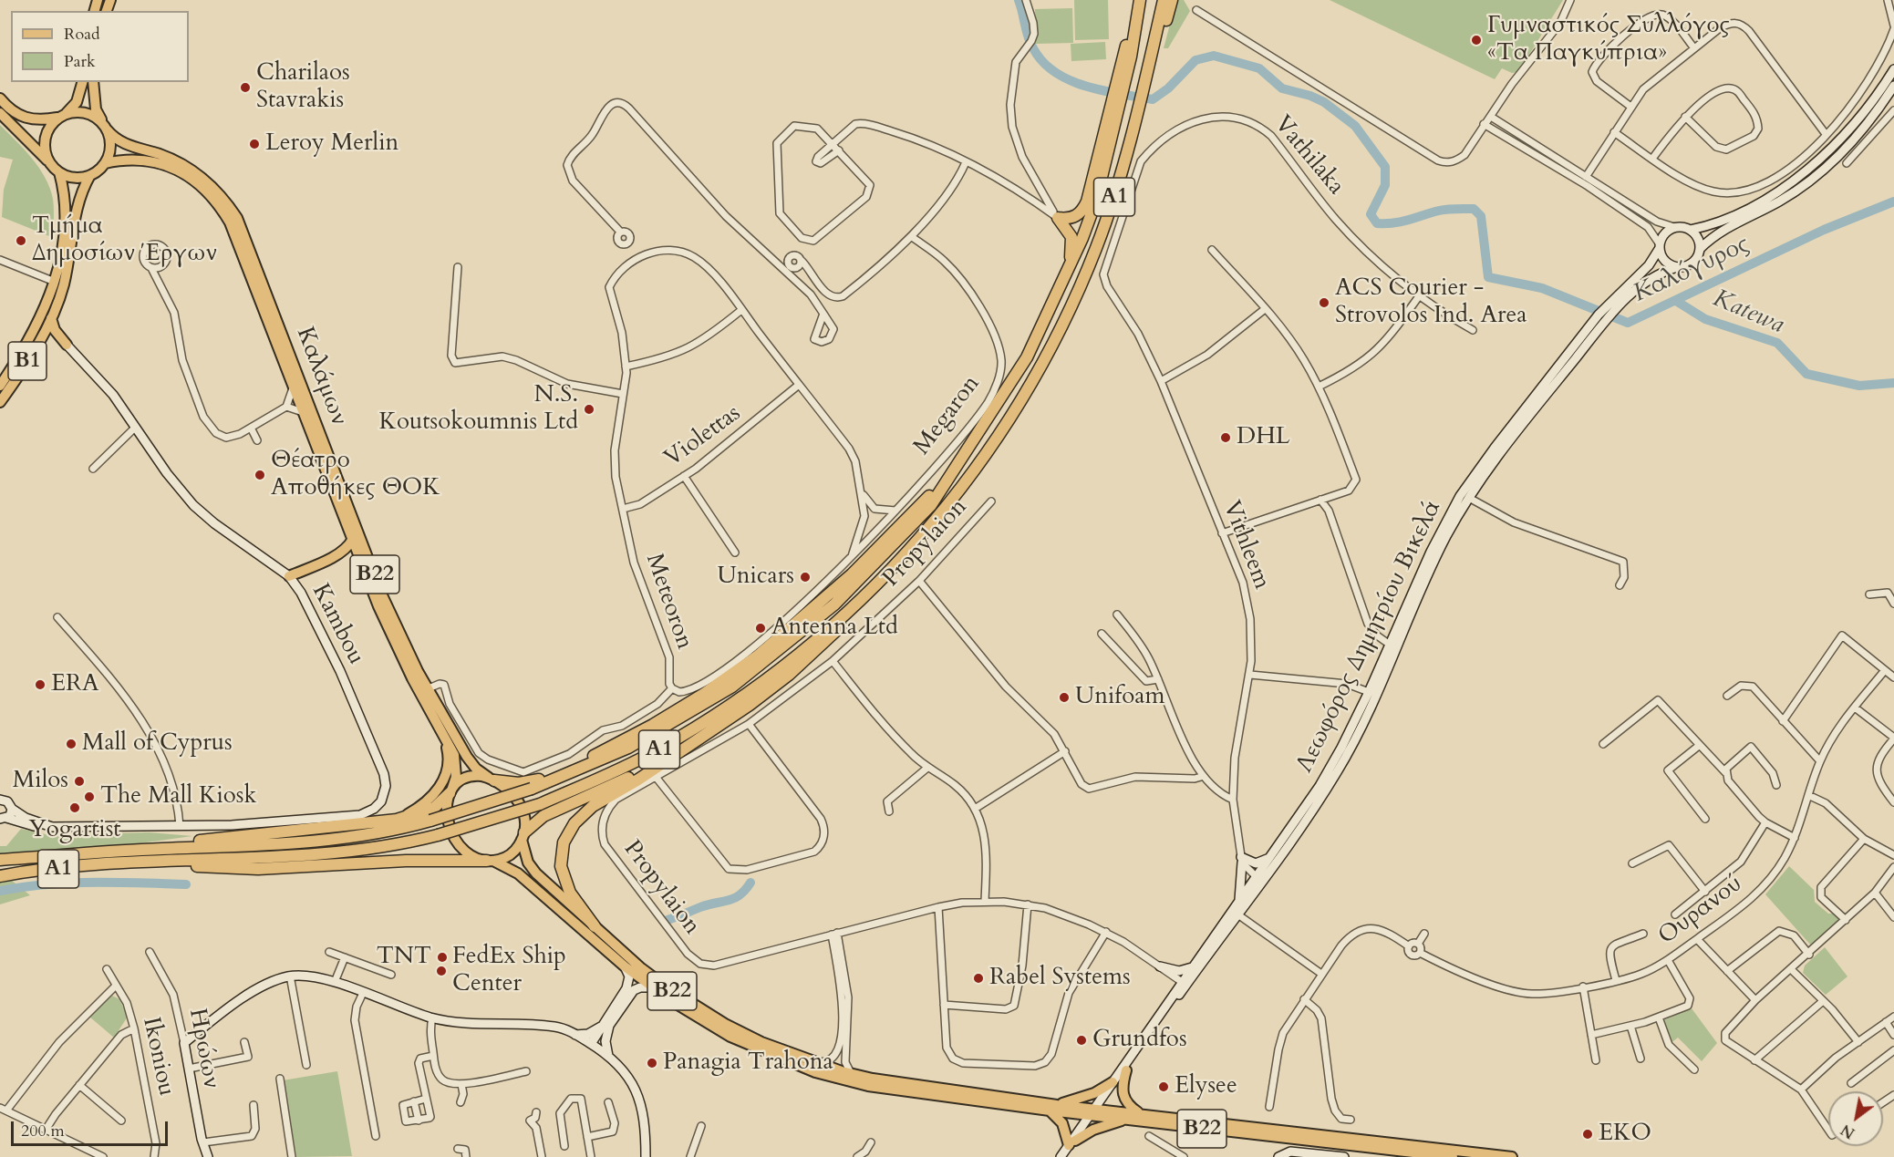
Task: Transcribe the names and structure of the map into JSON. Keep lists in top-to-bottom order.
{
  "streets": {
    "highway": ["A1"],
    "main road": [
      "B1",
      "Καλάμων",
      "B22",
      "Kambou",
      "Λεωφόρος Δημητρίου Βικελά",
      "Ηρώων"
    ],
    "street": [
      "Vathilaka",
      "Megaron",
      "Violettas",
      "Propylaion",
      "Vithleem",
      "Meteoron",
      "Ουρανού",
      "Ikoniou"
    ]
  },
  "crossings": [
    ["Vathilaka", "Vithleem"],
    ["B1", "Καλάμων"],
    ["B1", "B22"],
    ["Καλάμων", "B22"],
    ["Megaron", "Meteoron"],
    ["Violettas", "Meteoron"],
    ["Propylaion", "Λεωφόρος Δημητρίου Βικελά"],
    ["B22", "Λεωφόρος Δημητρίου Βικελά"]
  ],
  "water": ["Καλόγυρος", "Katewa"],
  "places": [
    "Γυμναστικός Συλλόγος «Τα Παγκύπρια»",
    "Charilaos Stavrakis",
    "Leroy Merlin",
    "Τμήμα Δημοσίων Έργων",
    "ACS Courier - Strovolos Ind. Area",
    "N.S. Koutsokoumnis Ltd",
    "DHL",
    "Θέατρο Αποθήκες ΘΟΚ",
    "Unicars",
    "Antenna Ltd",
    "ERA",
    "Unifoam",
    "Mall of Cyprus",
    "Milos",
    "The Mall Kiosk",
    "Yogartist",
    "TNT",
    "FedEx Ship Center",
    "Rabel Systems",
    "Grundfos",
    "Panagia Trahona",
    "Elysee",
    "EKO"
  ],
  "legend": ["Road", "Park"],
  "scale_bar": "200 m",
  "north": "bottom left"
}
